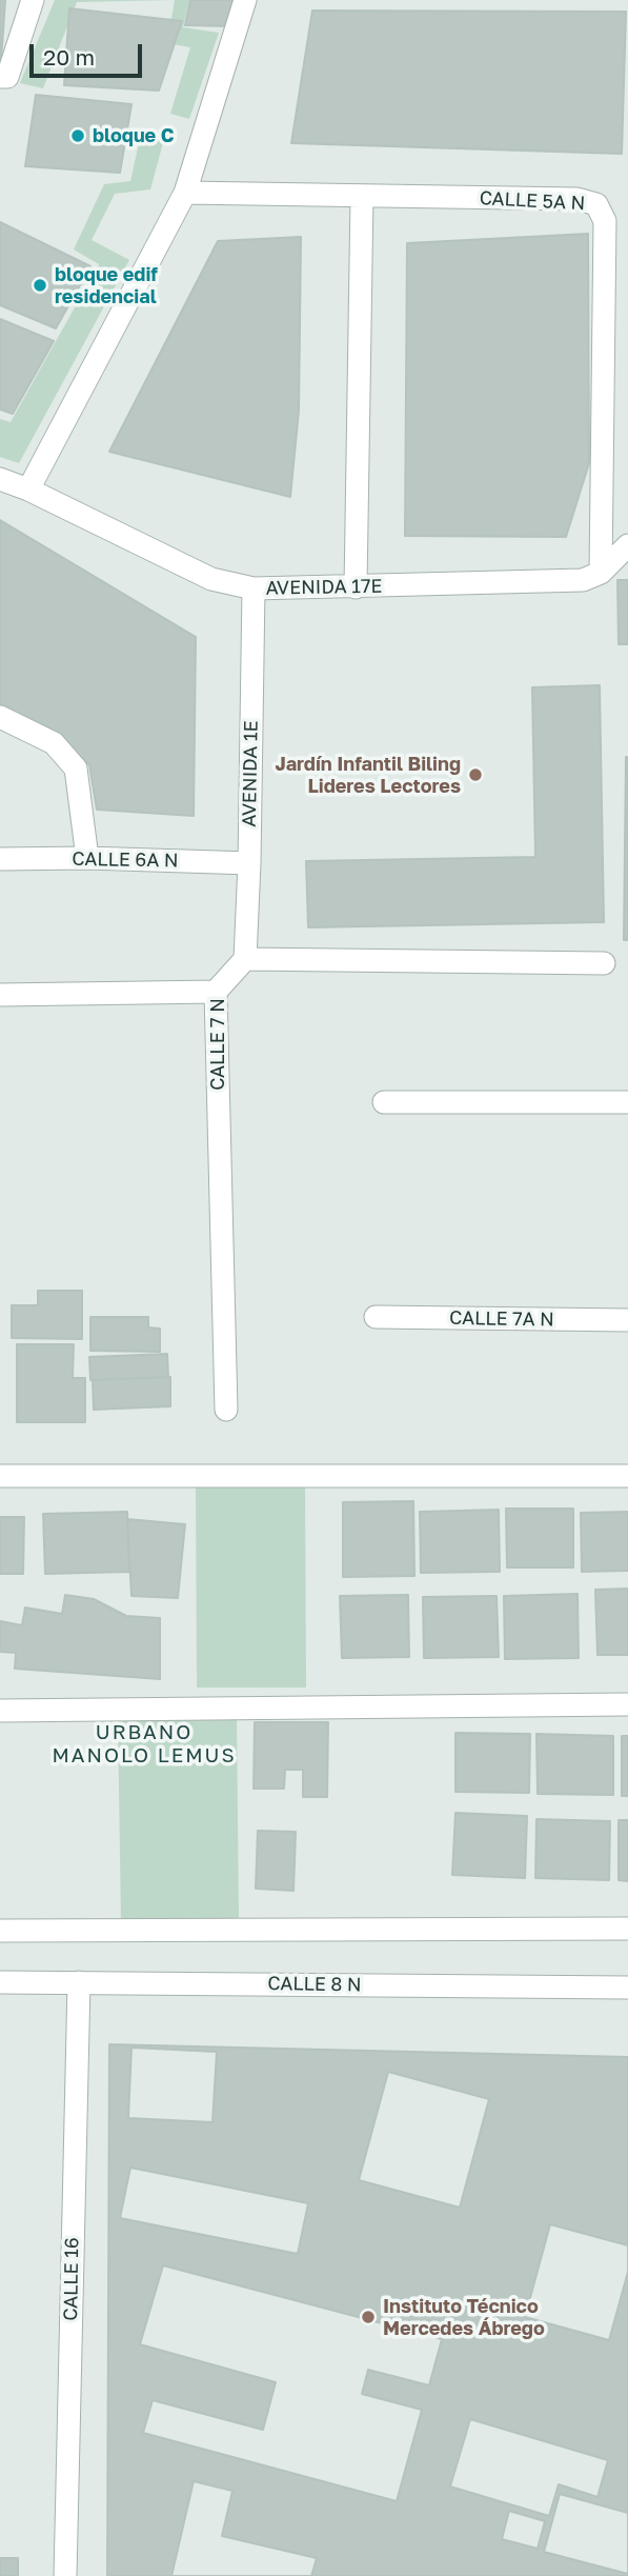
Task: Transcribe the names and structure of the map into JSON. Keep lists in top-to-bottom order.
{
  "streets": {
    "street": [
      "CALLE 5A N",
      "AVENIDA 17E",
      "AVENIDA 1E",
      "CALLE 6A N",
      "CALLE 7 N",
      "CALLE 7A N",
      "CALLE 8 N",
      "CALLE 16"
    ]
  },
  "crossings": [
    ["CALLE 5A N", "AVENIDA 17E"],
    ["AVENIDA 17E", "AVENIDA 1E"],
    ["AVENIDA 1E", "CALLE 6A N"],
    ["AVENIDA 1E", "CALLE 7 N"],
    ["CALLE 8 N", "CALLE 16"]
  ],
  "districts": ["URBANO MANOLO LEMUS"],
  "places": [
    "bloque C",
    "bloque edif residencial",
    "Jardín Infantil Biling Lideres Lectores",
    "Instituto Técnico Mercedes Ábrego"
  ],
  "scale_bar": "20 m"
}
